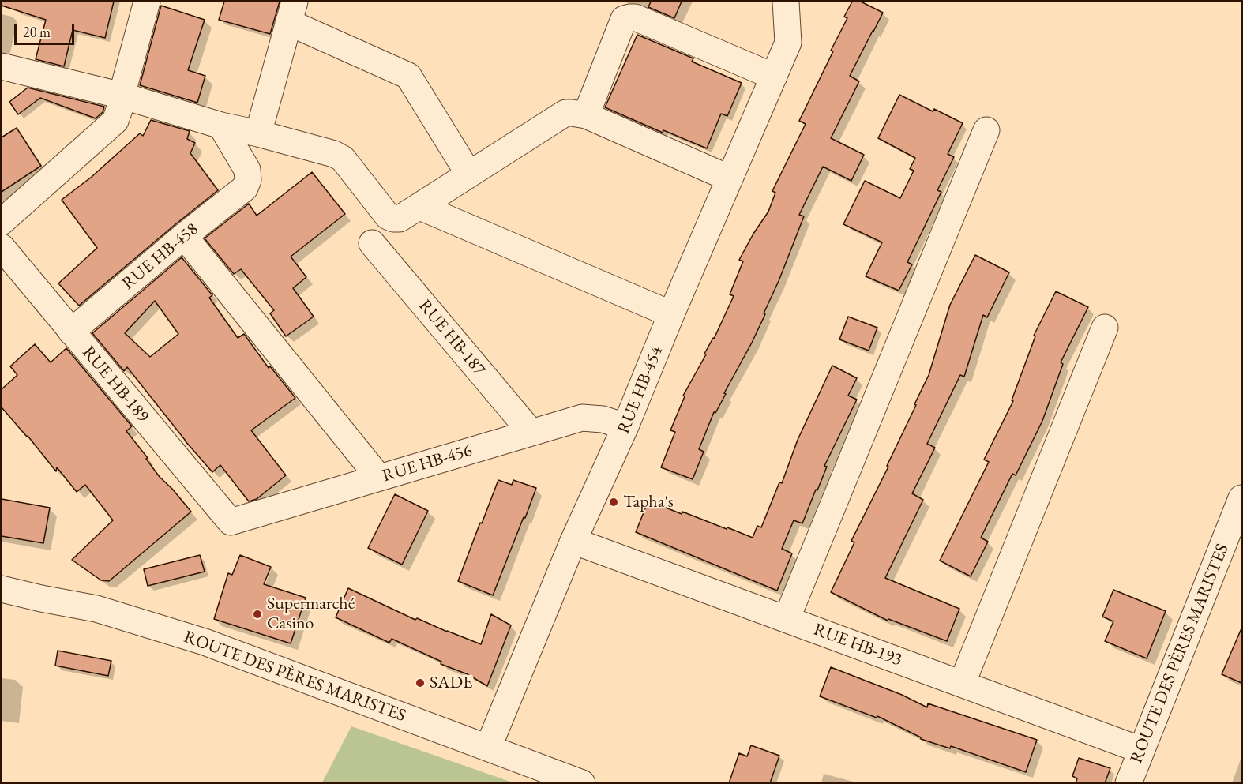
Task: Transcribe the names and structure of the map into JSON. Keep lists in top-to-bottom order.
{
  "streets": {
    "street": [
      "RUE HB-458",
      "RUE HB-187",
      "RUE HB-189",
      "RUE HB-454",
      "RUE HB-456",
      "RUE HB-193",
      "ROUTE DES PÈRES MARISTES"
    ]
  },
  "crossings": [
    ["RUE HB-458", "RUE HB-189"],
    ["RUE HB-187", "RUE HB-456"],
    ["RUE HB-189", "RUE HB-456"],
    ["RUE HB-454", "RUE HB-456"],
    ["RUE HB-454", "RUE HB-193"],
    ["RUE HB-454", "ROUTE DES PÈRES MARISTES"],
    ["RUE HB-193", "ROUTE DES PÈRES MARISTES"]
  ],
  "places": ["Tapha's", "Supermarché Casino", "SADE"],
  "scale_bar": "20 m"
}
